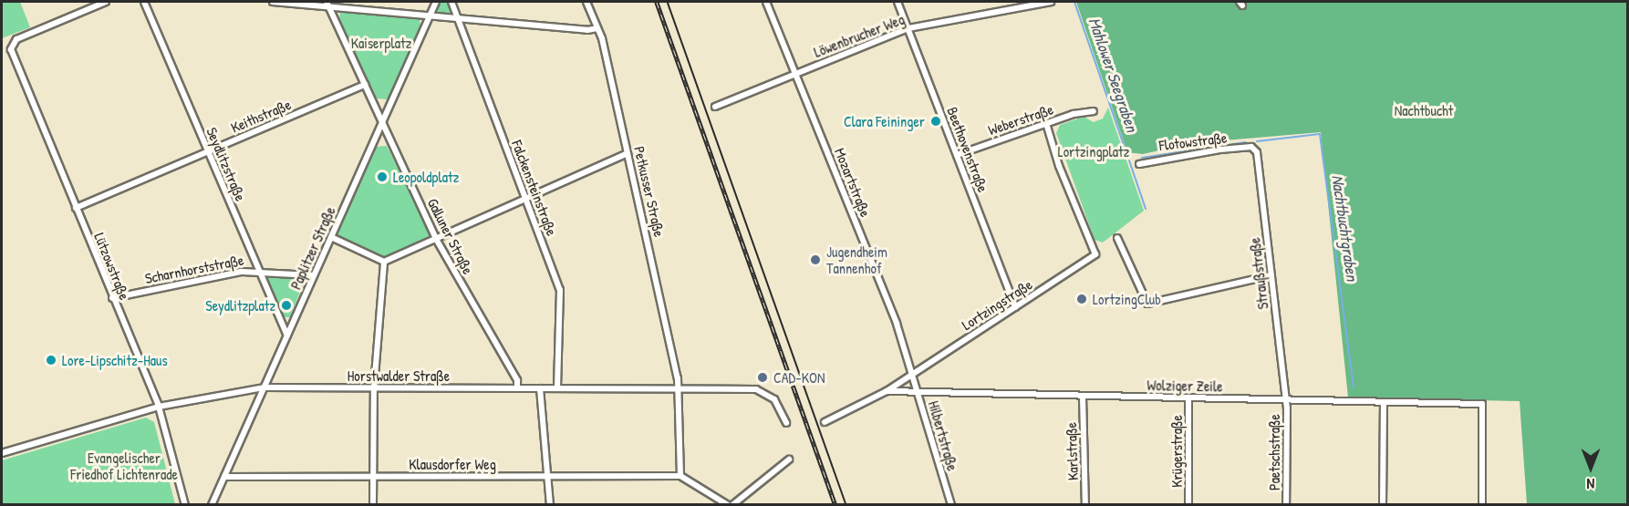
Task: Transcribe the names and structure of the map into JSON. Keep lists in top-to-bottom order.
{
  "streets": {
    "street": [
      "Löwenbrucher Weg",
      "Keithstraße",
      "Weberstraße",
      "Flotowstraße",
      "Beethovenstraße",
      "Seydlitzstraße",
      "Mozartstraße",
      "Falckensteinstraße",
      "Petkusser Straße",
      "Galluner Straße",
      "Paplitzer Straße",
      "Lützowstraße",
      "Scharnhorststraße",
      "Straußstraße",
      "Lortzingstraße",
      "Horstwalder Straße",
      "Wolziger Zeile",
      "Hilbertstraße",
      "Karlstraße",
      "Krügerstraße",
      "Paetschstraße",
      "Klausdorfer Weg"
    ]
  },
  "crossings": [
    ["Löwenbrucher Weg", "Beethovenstraße"],
    ["Löwenbrucher Weg", "Mozartstraße"],
    ["Keithstraße", "Seydlitzstraße"],
    ["Keithstraße", "Galluner Straße"],
    ["Keithstraße", "Lützowstraße"],
    ["Weberstraße", "Beethovenstraße"],
    ["Weberstraße", "Lortzingstraße"],
    ["Flotowstraße", "Straußstraße"],
    ["Beethovenstraße", "Lortzingstraße"],
    ["Seydlitzstraße", "Paplitzer Straße"],
    ["Seydlitzstraße", "Scharnhorststraße"],
    ["Mozartstraße", "Lortzingstraße"],
    ["Mozartstraße", "Wolziger Zeile"],
    ["Mozartstraße", "Hilbertstraße"],
    ["Falckensteinstraße", "Horstwalder Straße"],
    ["Petkusser Straße", "Horstwalder Straße"],
    ["Petkusser Straße", "Klausdorfer Weg"],
    ["Galluner Straße", "Paplitzer Straße"],
    ["Galluner Straße", "Horstwalder Straße"],
    ["Paplitzer Straße", "Scharnhorststraße"],
    ["Paplitzer Straße", "Horstwalder Straße"],
    ["Paplitzer Straße", "Klausdorfer Weg"],
    ["Lützowstraße", "Scharnhorststraße"],
    ["Lützowstraße", "Horstwalder Straße"],
    ["Straußstraße", "Wolziger Zeile"],
    ["Straußstraße", "Paetschstraße"],
    ["Lortzingstraße", "Wolziger Zeile"],
    ["Lortzingstraße", "Hilbertstraße"],
    ["Wolziger Zeile", "Hilbertstraße"],
    ["Wolziger Zeile", "Karlstraße"],
    ["Wolziger Zeile", "Krügerstraße"],
    ["Wolziger Zeile", "Paetschstraße"]
  ],
  "water": ["Mahlower Seegraben", "Nachtbuchtgraben"],
  "parks": [
    "Kaiserplatz",
    "Nachtbucht",
    "Lortzingplatz",
    "Evangelischer Friedhof Lichtenrade"
  ],
  "places": [
    "Clara Feininger",
    "Leopoldplatz",
    "Jugendheim Tannenhof",
    "LortzingClub",
    "Seydlitzplatz",
    "Lore-Lipschitz-Haus",
    "CAD-KON"
  ],
  "north": "bottom"
}
